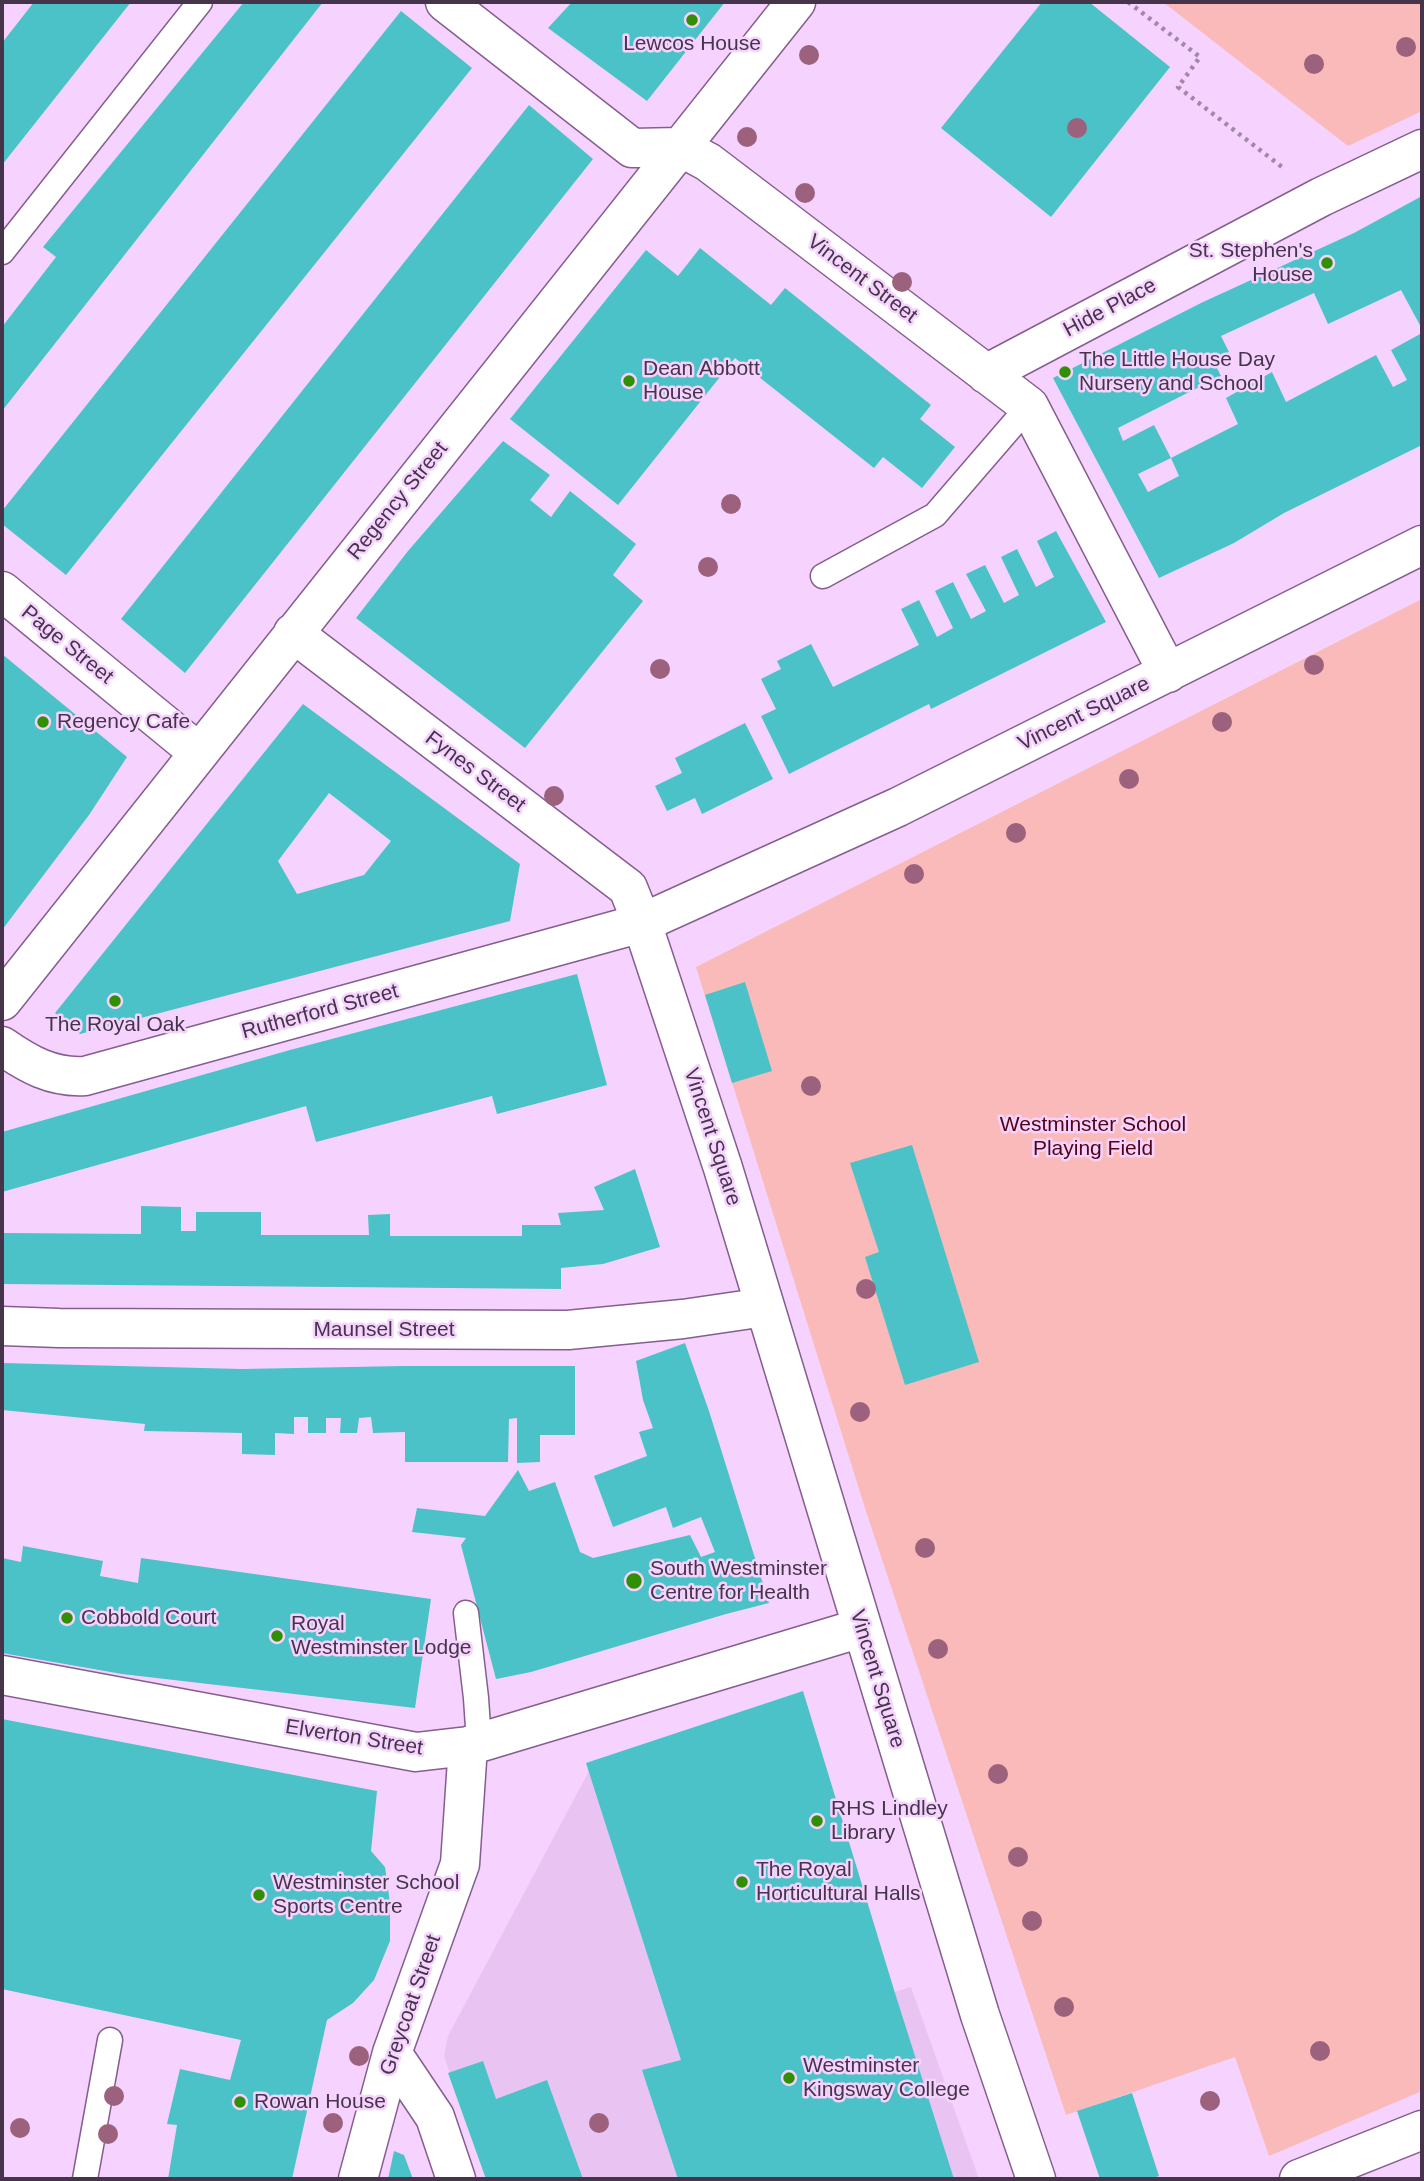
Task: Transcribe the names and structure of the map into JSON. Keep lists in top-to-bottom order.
{
  "streets": {
    "street": [
      "Vincent Street",
      "Hide Place",
      "Regency Street",
      "Page Street",
      "Vincent Square",
      "Fynes Street",
      "Rutherford Street",
      "Maunsel Street",
      "Elverton Street",
      "Greycoat Street"
    ]
  },
  "crossings": [
    ["Vincent Street", "Hide Place"],
    ["Vincent Street", "Regency Street"],
    ["Vincent Street", "Vincent Square"],
    ["Regency Street", "Page Street"],
    ["Regency Street", "Fynes Street"],
    ["Vincent Square", "Fynes Street"],
    ["Vincent Square", "Rutherford Street"],
    ["Vincent Square", "Maunsel Street"],
    ["Vincent Square", "Elverton Street"],
    ["Fynes Street", "Rutherford Street"],
    ["Elverton Street", "Greycoat Street"]
  ],
  "parks": ["Westminster School Playing Field"],
  "places": [
    "Lewcos House",
    "St. Stephen's House",
    "The Little House Day Nursery and School",
    "Dean Abbott House",
    "Regency Cafe",
    "The Royal Oak",
    "South Westminster Centre for Health",
    "Cobbold Court",
    "Royal Westminster Lodge",
    "RHS Lindley Library",
    "The Royal Horticultural Halls",
    "Westminster School Sports Centre",
    "Westminster Kingsway College",
    "Rowan House"
  ]
}
